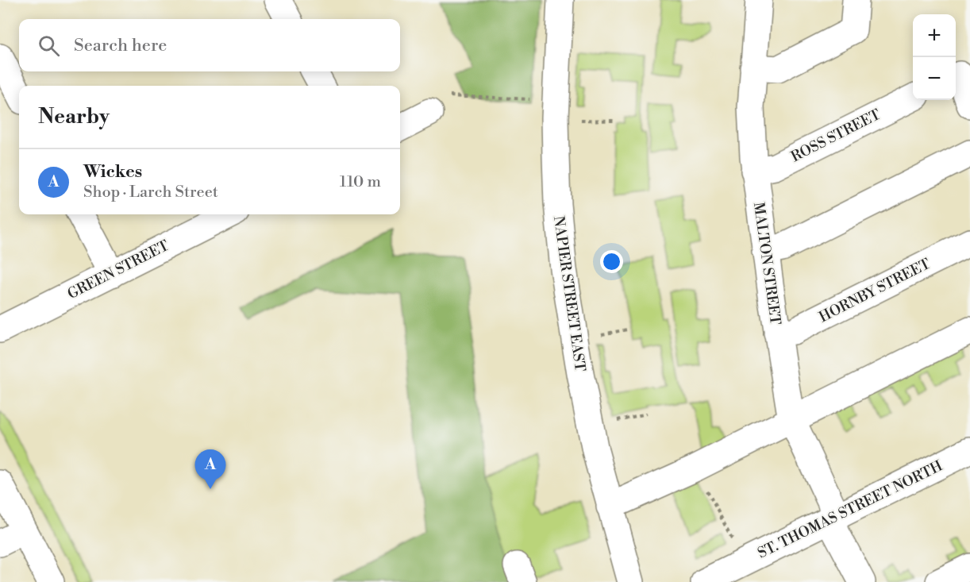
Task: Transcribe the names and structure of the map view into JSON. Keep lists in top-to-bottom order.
{
  "streets": {
    "street": [
      "ROSS STREET",
      "MALTON STREET",
      "GREEN STREET",
      "HORNBY STREET",
      "NAPIER STREET EAST",
      "ST. THOMAS STREET NORTH"
    ]
  },
  "crossings": [
    ["ROSS STREET", "MALTON STREET"],
    ["MALTON STREET", "HORNBY STREET"],
    ["MALTON STREET", "ST. THOMAS STREET NORTH"]
  ],
  "page": {
    "map_buttons": ["+", "−"],
    "search": "Search here",
    "heading": "Nearby",
    "list": [
      {
        "mark": "A",
        "name": "Wickes",
        "note": "Shop · Larch Street",
        "value": "110 m"
      }
    ],
    "pins": "A"
  }
}
